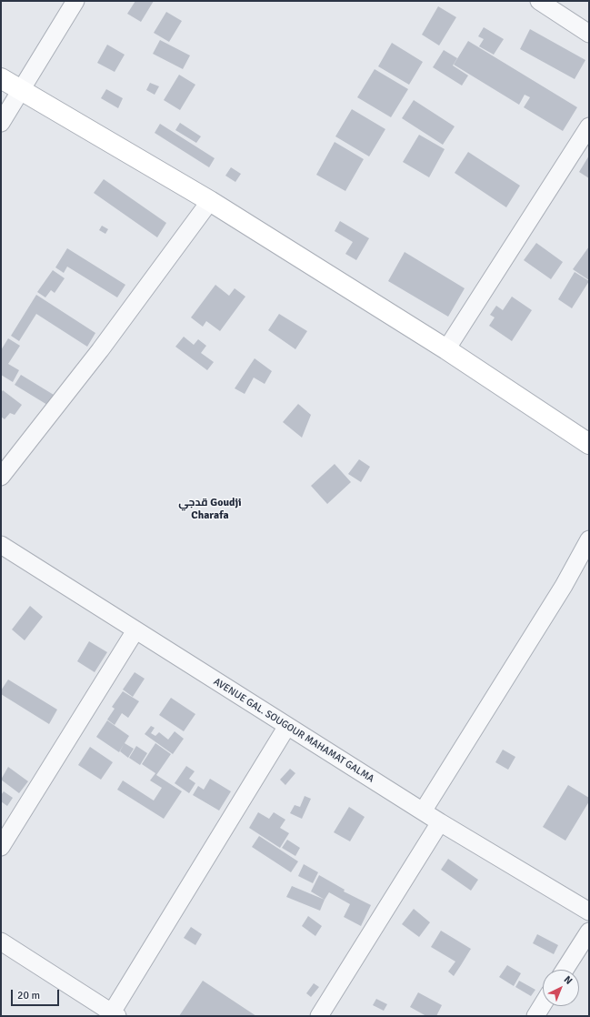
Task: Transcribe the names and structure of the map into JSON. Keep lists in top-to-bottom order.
{
  "streets": {
    "street": ["AVENUE GAL. SOUGOUR MAHAMAT GALMA"]
  },
  "districts": ["قدجي Goudji Charafa"],
  "scale_bar": "20 m",
  "north": "top right"
}
